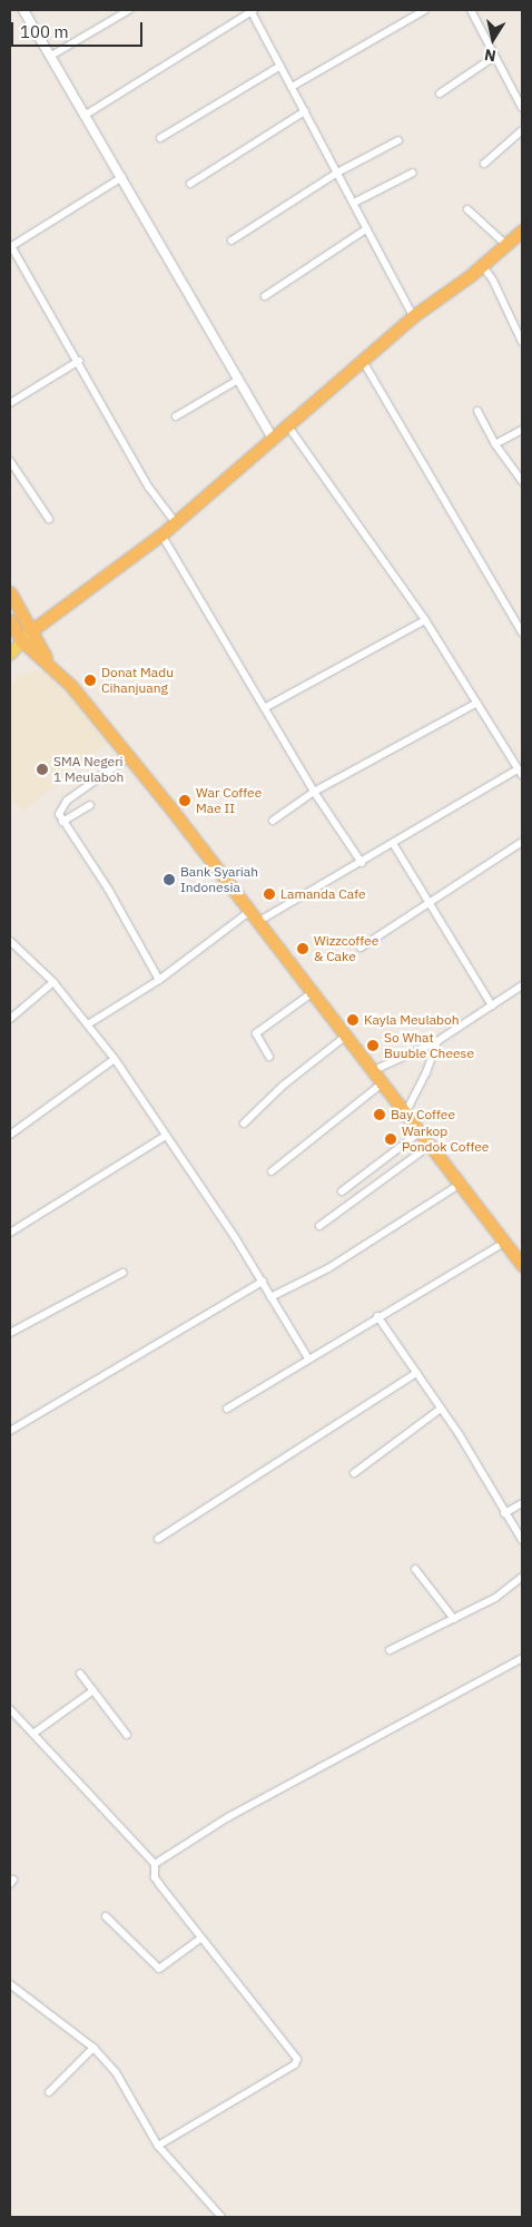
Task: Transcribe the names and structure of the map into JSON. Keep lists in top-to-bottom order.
{
  "places": [
    "Donat Madu Cihanjuang",
    "SMA Negeri 1 Meulaboh",
    "War Coffee Mae II",
    "Bank Syariah Indonesia",
    "Lamanda Cafe",
    "Wizzcoffee & Cake",
    "Kayla Meulaboh",
    "So What Buuble Cheese",
    "Bay Coffee",
    "Warkop Pondok Coffee"
  ],
  "scale_bar": "100 m",
  "north": "bottom"
}
